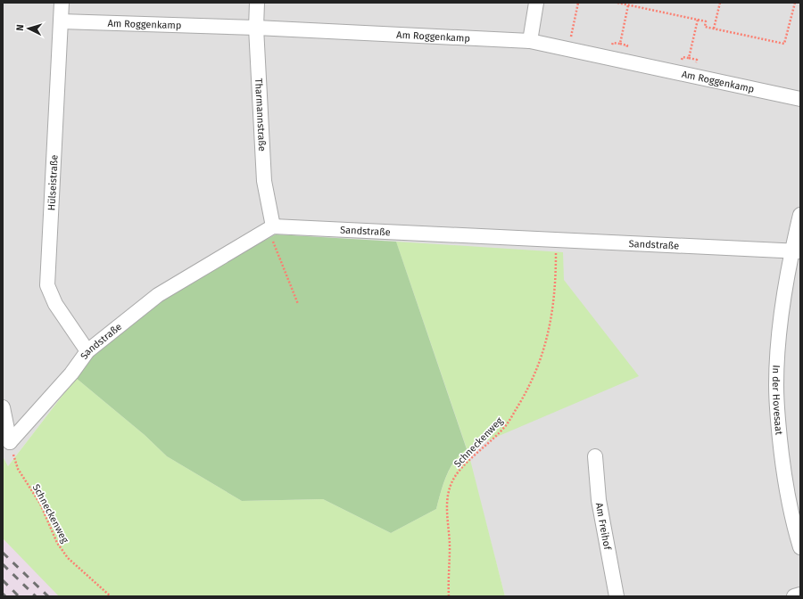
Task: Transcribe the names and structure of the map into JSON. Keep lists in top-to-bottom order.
{
  "streets": {
    "street": [
      "Am Roggenkamp",
      "Tharmannstraße",
      "Hülseistraße",
      "Sandstraße",
      "In der Hovesaat",
      "Am Freihof"
    ],
    "path": ["Schneckenweg"]
  },
  "crossings": [
    ["Am Roggenkamp", "Tharmannstraße"],
    ["Am Roggenkamp", "Hülseistraße"],
    ["Tharmannstraße", "Sandstraße"],
    ["Hülseistraße", "Sandstraße"],
    ["Sandstraße", "In der Hovesaat"],
    ["Sandstraße", "Schneckenweg"]
  ],
  "north": "left"
}
